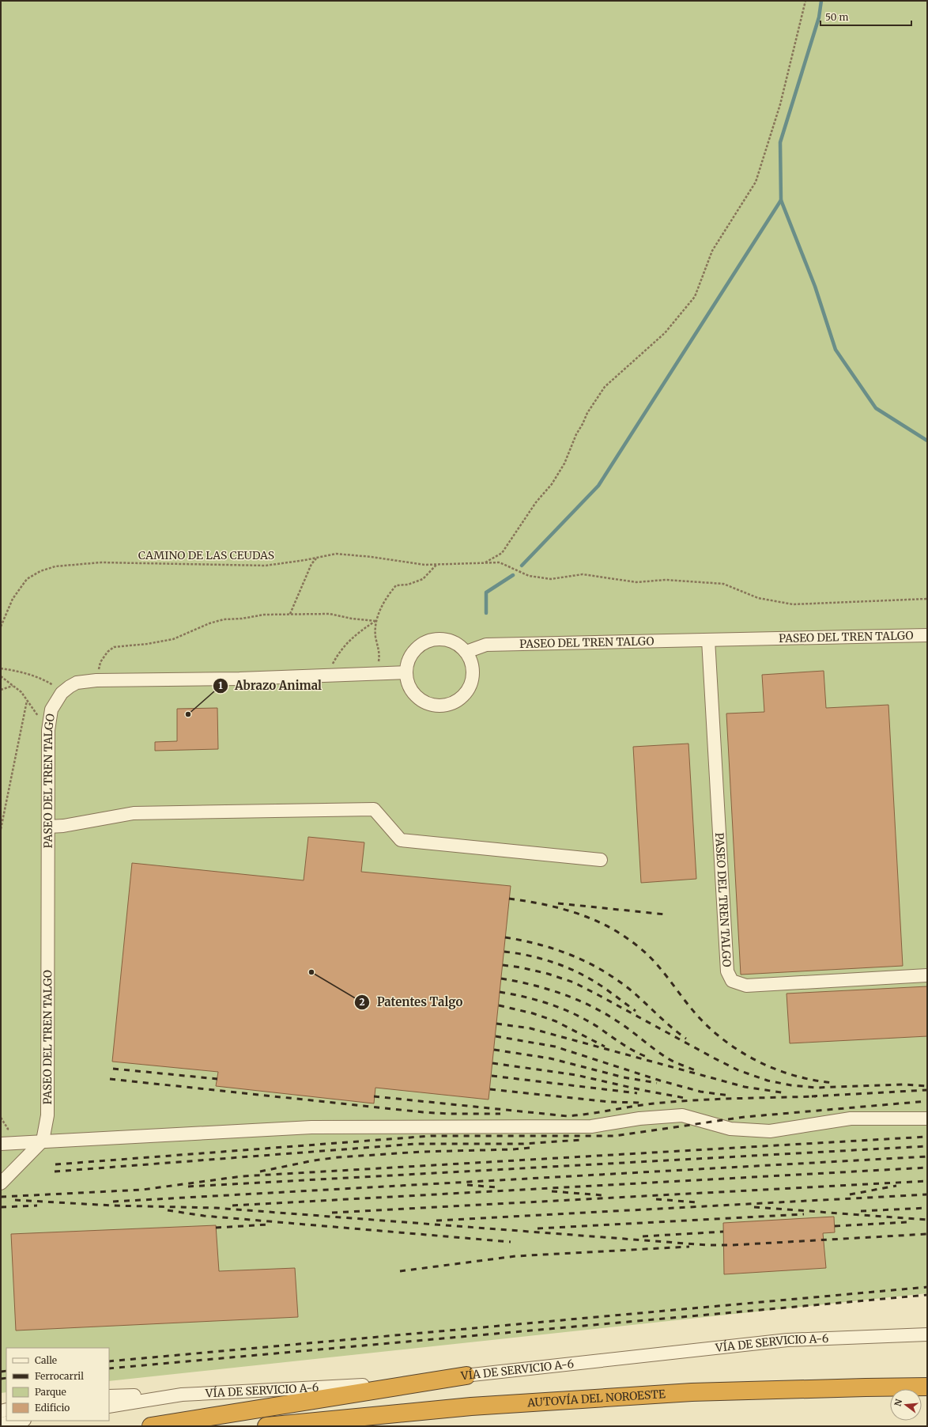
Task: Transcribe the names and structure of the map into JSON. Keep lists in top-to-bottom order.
{
  "streets": {
    "highway": ["AUTOVÍA DEL NOROESTE"],
    "street": ["PASEO DEL TREN TALGO", "VÍA DE SERVICIO A-6"],
    "path": ["CAMINO DE LAS CEUDAS"]
  },
  "places": ["Abrazo Animal", "Patentes Talgo"],
  "legend": [
    "Calle",
    "Ferrocarril",
    "Parque",
    "Edificio"
  ],
  "scale_bar": "50 m",
  "north": "left"
}
